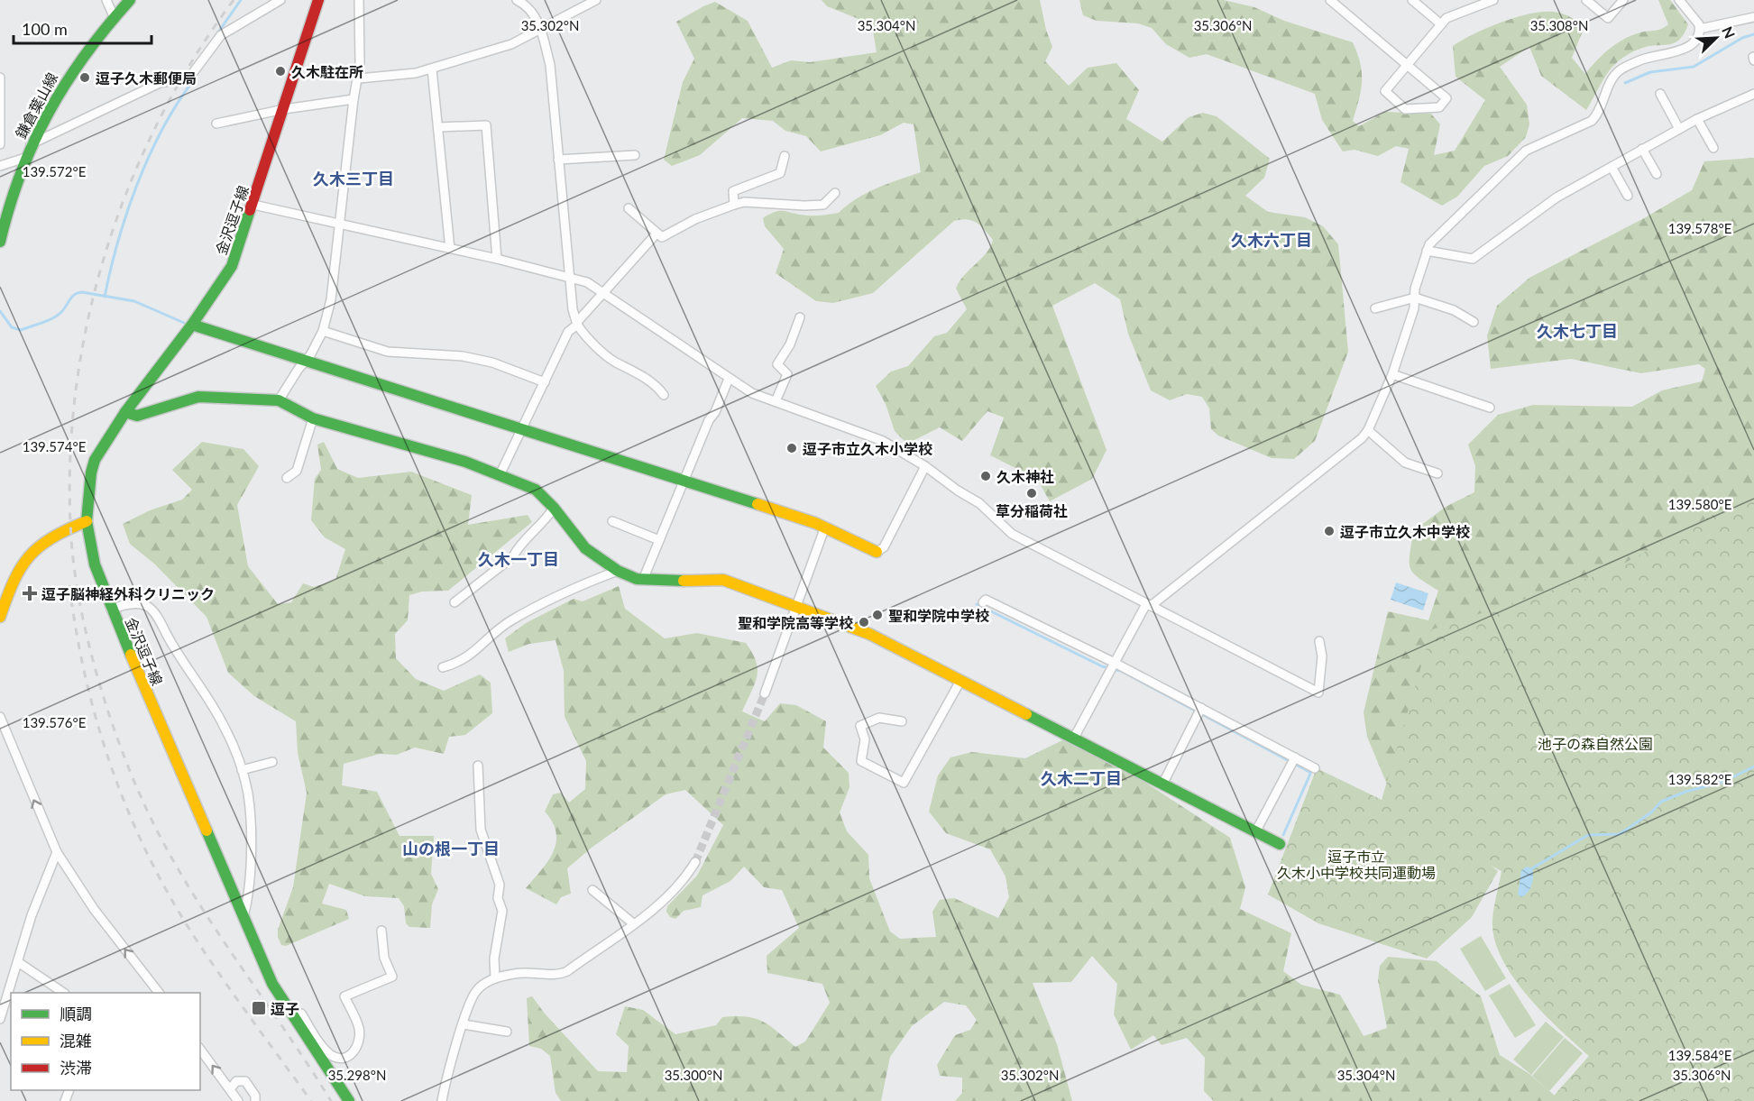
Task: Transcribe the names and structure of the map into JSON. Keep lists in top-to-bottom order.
{
  "streets": {
    "street": ["鎌倉葉山線", "金沢逗子線"]
  },
  "districts": [
    "久木三丁目",
    "久木六丁目",
    "久木七丁目",
    "久木一丁目",
    "久木二丁目",
    "山の根一丁目"
  ],
  "parks": ["池子の森自然公園", "逗子市立 久木小中学校共同運動場"],
  "places": {
    "other": [
      "久木駐在所",
      "逗子久木郵便局",
      "逗子市立久木小学校",
      "久木神社",
      "草分稲荷社",
      "逗子市立久木中学校",
      "聖和学院中学校",
      "聖和学院高等学校"
    ],
    "health": ["逗子脳神経外科クリニック"],
    "transit": ["逗子"]
  },
  "legend": ["順調", "混雑", "渋滞"],
  "scale_bar": "100 m",
  "north": "top right",
  "coordinates": [
    "35.308°N",
    "35.302°N",
    "35.304°N",
    "35.306°N",
    "139.572°E",
    "139.578°E",
    "139.574°E",
    "139.580°E",
    "139.576°E",
    "139.582°E",
    "139.584°E",
    "35.298°N",
    "35.300°N"
  ]
}
